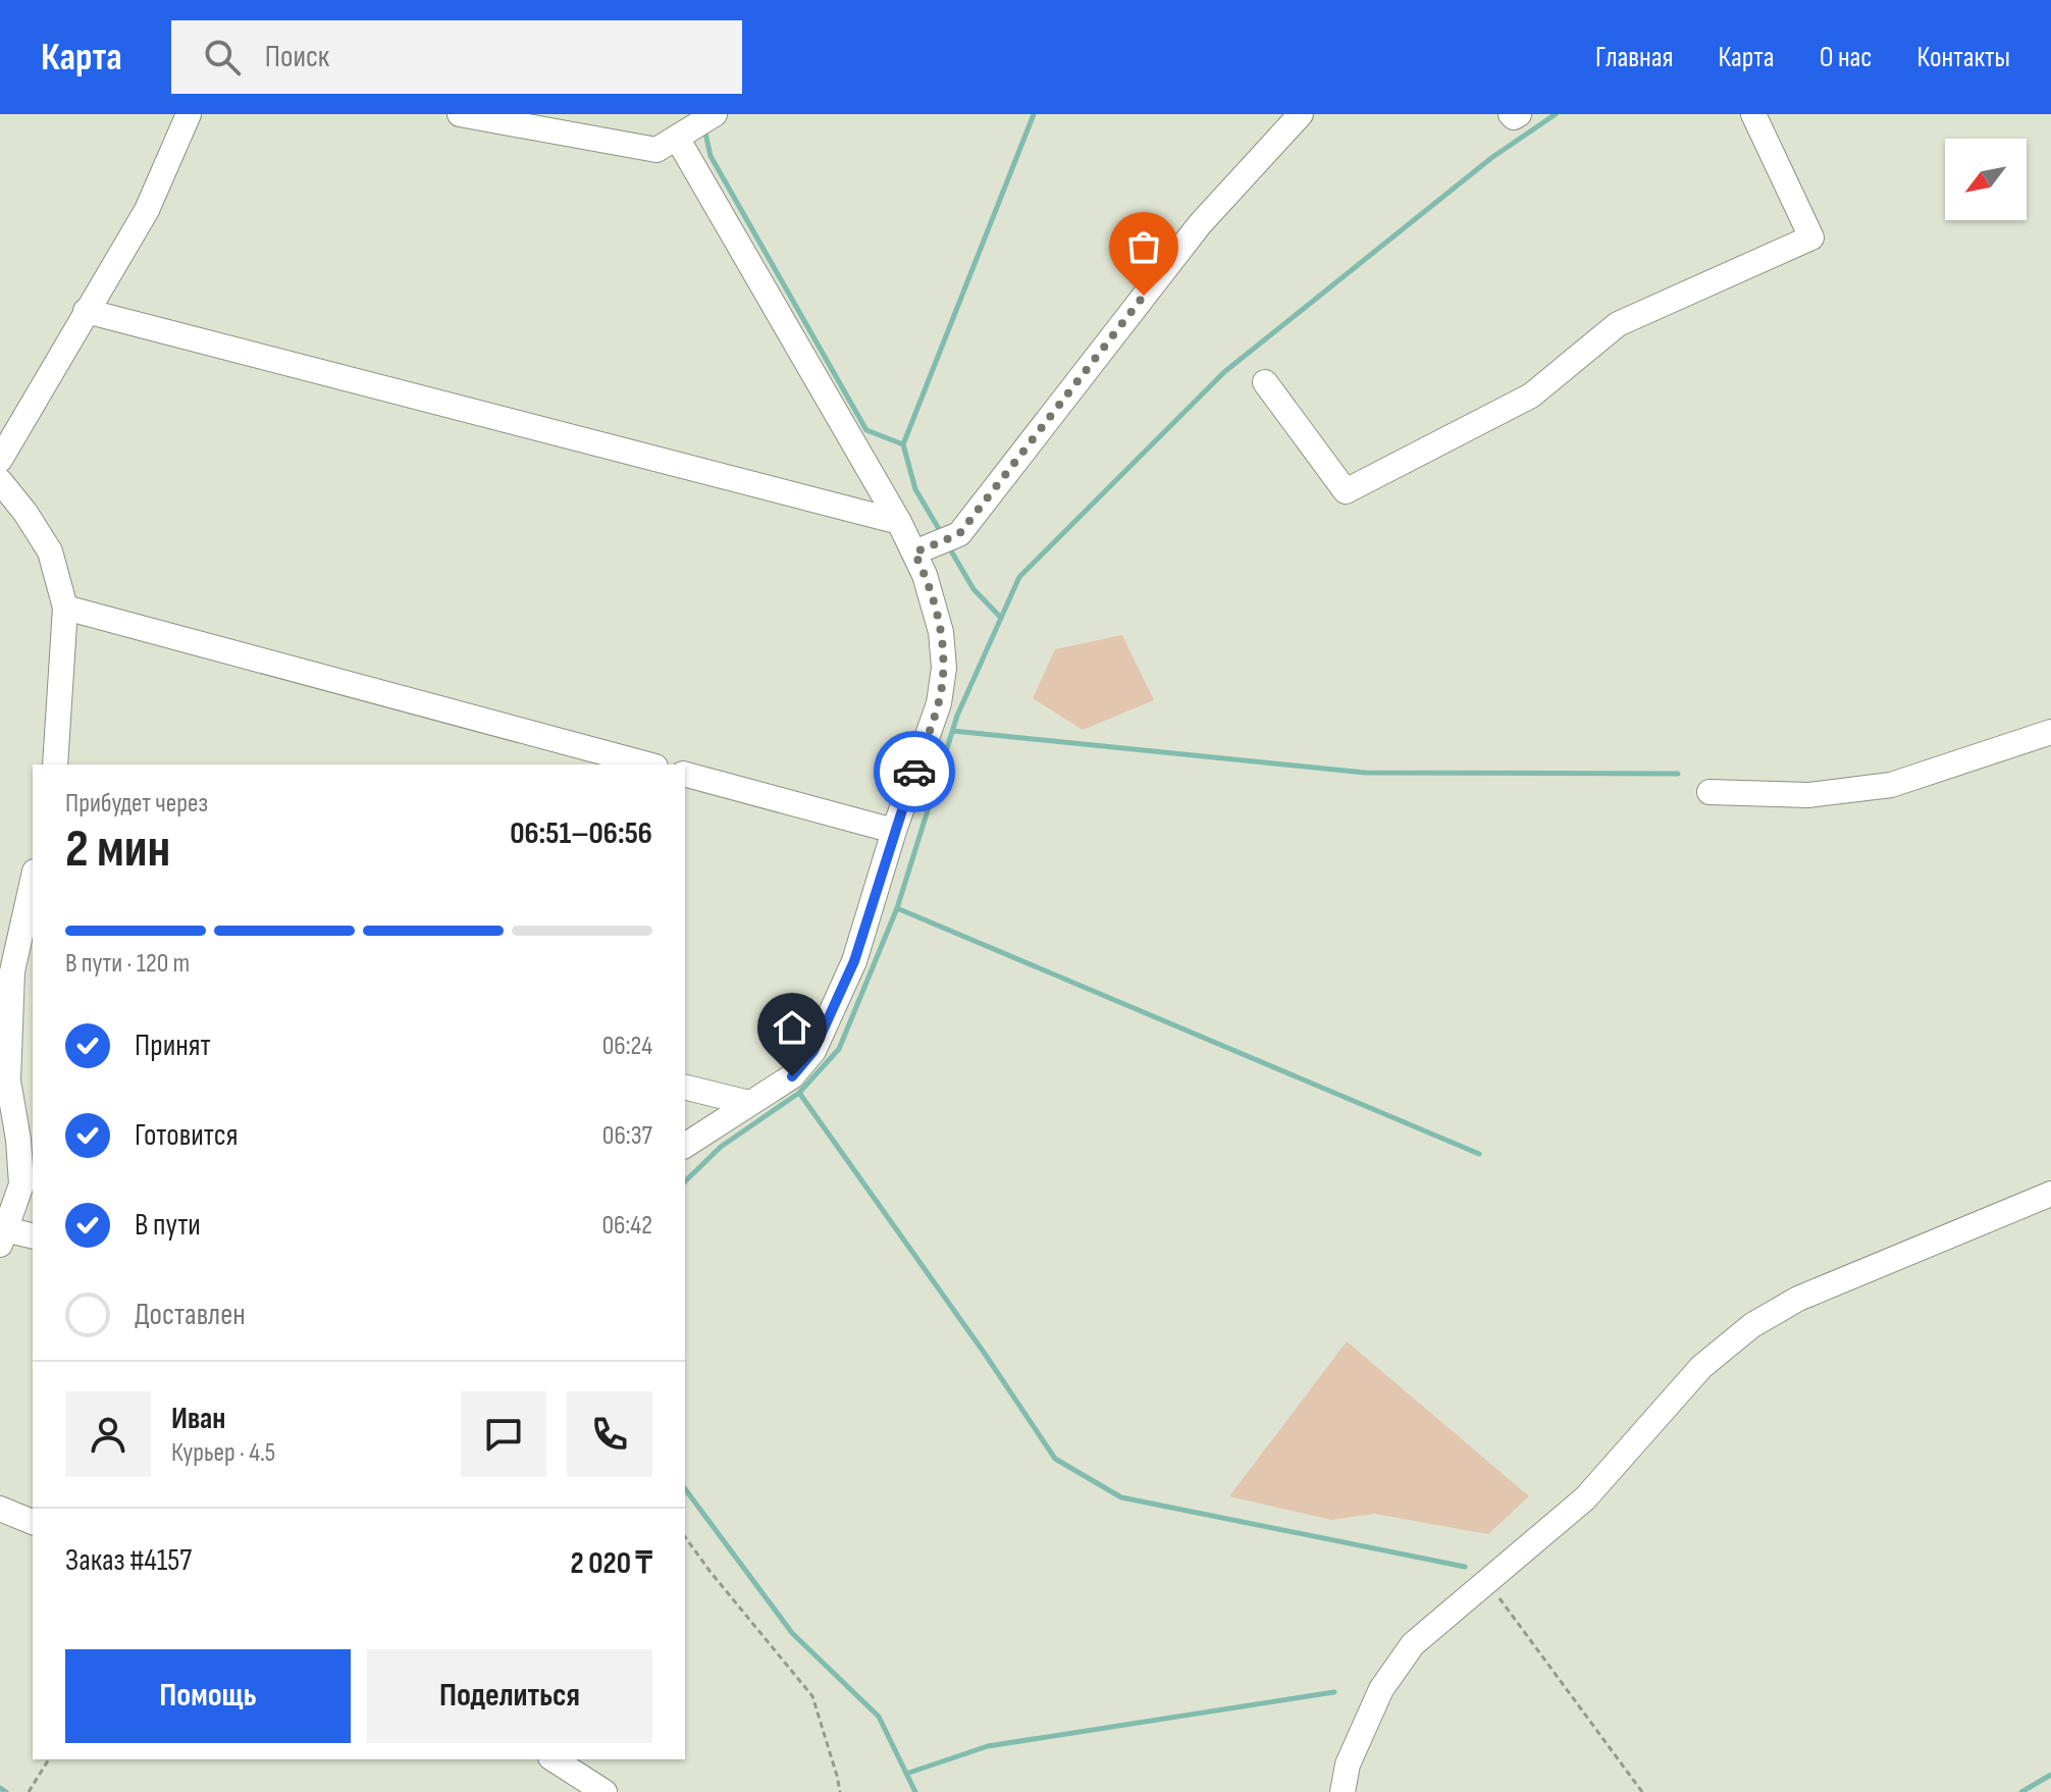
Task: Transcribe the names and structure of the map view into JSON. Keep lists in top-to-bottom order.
{
  "north": "bottom left",
  "page": {
    "header": "Карта",
    "search": "Поиск",
    "nav": [
      "Главная",
      "Карта",
      "О нас",
      "Контакты"
    ],
    "heading": ["2 мин", "Прибудет через", "06:51–06:56"],
    "panel": [
      "Иван",
      "Курьер · 4.5",
      "Заказ #4157",
      "2 020 ₸"
    ],
    "bar": "В пути · 120 m",
    "list": [
      ["Принят", "06:24"],
      ["Готовится", "06:37"],
      ["В пути", "06:42"],
      "Доставлен"
    ],
    "buttons": ["Помощь", "Поделиться"]
  }
}
